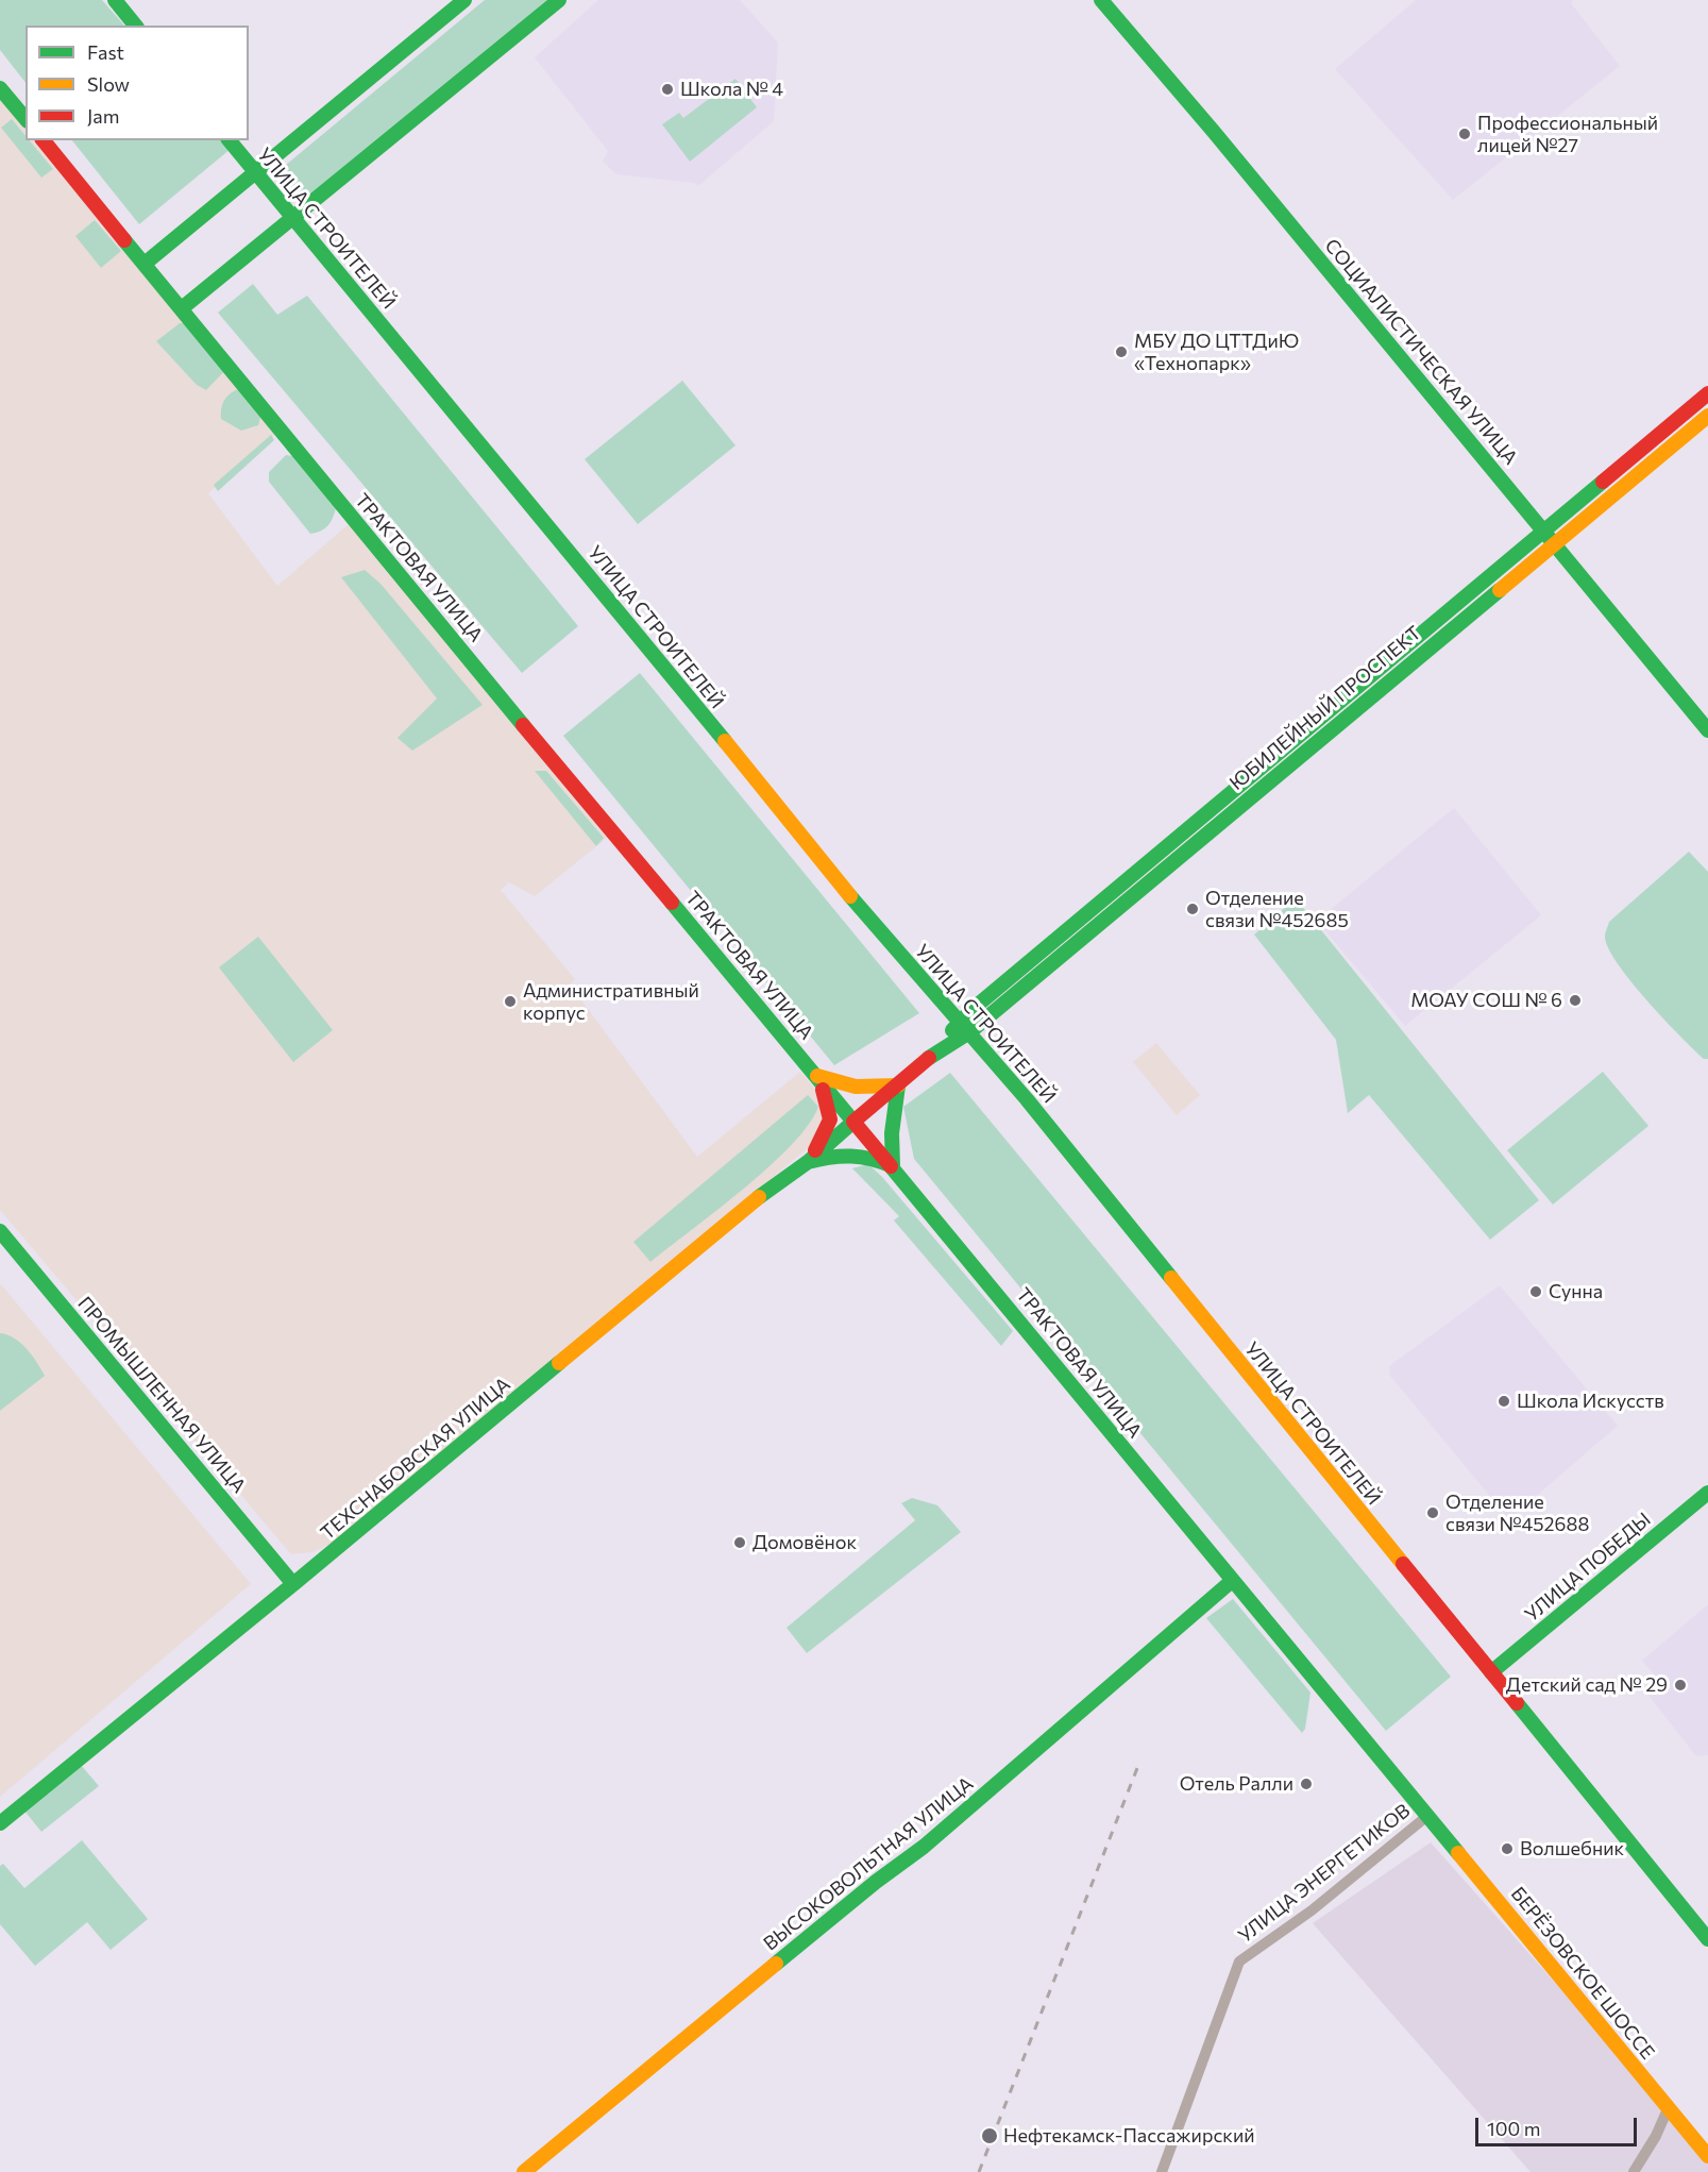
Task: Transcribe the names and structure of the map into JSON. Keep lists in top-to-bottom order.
{
  "streets": {
    "main road": [
      "УЛИЦА СТРОИТЕЛЕЙ",
      "СОЦИАЛИСТИЧЕСКАЯ УЛИЦА",
      "ТРАКТОВАЯ УЛИЦА",
      "ЮБИЛЕЙНЫЙ ПРОСПЕКТ",
      "ПРОМЫШЛЕННАЯ УЛИЦА",
      "ТЕХСНАБОВСКАЯ УЛИЦА",
      "УЛИЦА ПОБЕДЫ",
      "ВЫСОКОВОЛЬТНАЯ УЛИЦА",
      "БЕРЁЗОВСКОЕ ШОССЕ"
    ],
    "street": ["УЛИЦА ЭНЕРГЕТИКОВ"]
  },
  "crossings": [
    ["УЛИЦА СТРОИТЕЛЕЙ", "ЮБИЛЕЙНЫЙ ПРОСПЕКТ"],
    ["УЛИЦА СТРОИТЕЛЕЙ", "УЛИЦА ПОБЕДЫ"],
    ["СОЦИАЛИСТИЧЕСКАЯ УЛИЦА", "ЮБИЛЕЙНЫЙ ПРОСПЕКТ"],
    ["ТРАКТОВАЯ УЛИЦА", "ТЕХСНАБОВСКАЯ УЛИЦА"],
    ["ТРАКТОВАЯ УЛИЦА", "ВЫСОКОВОЛЬТНАЯ УЛИЦА"],
    ["ТРАКТОВАЯ УЛИЦА", "УЛИЦА ЭНЕРГЕТИКОВ"],
    ["ТРАКТОВАЯ УЛИЦА", "БЕРЁЗОВСКОЕ ШОССЕ"],
    ["ЮБИЛЕЙНЫЙ ПРОСПЕКТ", "ТЕХСНАБОВСКАЯ УЛИЦА"],
    ["ПРОМЫШЛЕННАЯ УЛИЦА", "ТЕХСНАБОВСКАЯ УЛИЦА"],
    ["УЛИЦА ЭНЕРГЕТИКОВ", "БЕРЁЗОВСКОЕ ШОССЕ"]
  ],
  "places": [
    "Школа № 4",
    "Профессиональный лицей №27",
    "МБУ ДО ЦТТДиЮ «Технопарк»",
    "Отделение связи №452685",
    "МОАУ СОШ № 6",
    "Административный корпус",
    "Сунна",
    "Школа Искусств",
    "Отделение связи №452688",
    "Домовёнок",
    "Детский сад № 29",
    "Отель Ралли",
    "Волшебник",
    "Нефтекамск-Пассажирский"
  ],
  "legend": ["Fast", "Slow", "Jam"],
  "scale_bar": "100 m"
}
